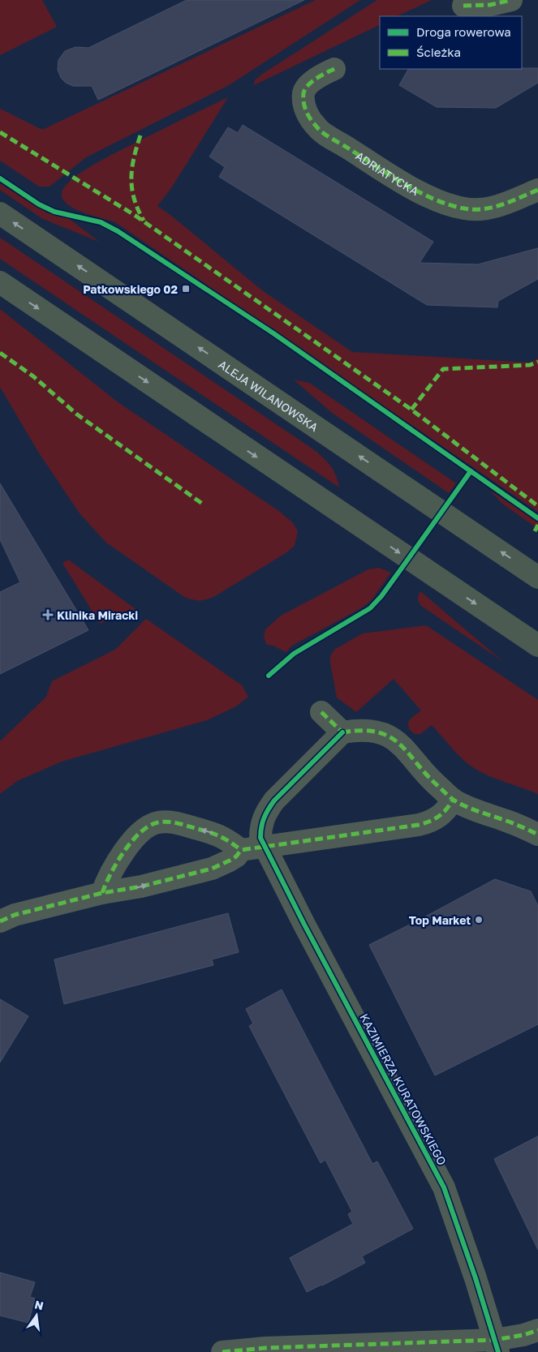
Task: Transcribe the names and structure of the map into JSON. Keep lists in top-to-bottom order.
{
  "streets": {
    "main road": ["ALEJA WILANOWSKA"],
    "street": ["ADRIATYCKA", "KAZIMIERZA KURATOWSKIEGO"]
  },
  "places": {
    "transit": ["Patkowskiego 02"],
    "health": ["Klinika Miracki"],
    "other": ["Top Market"]
  },
  "legend": ["Droga rowerowa", "Ścieżka"],
  "north": "top"
}
